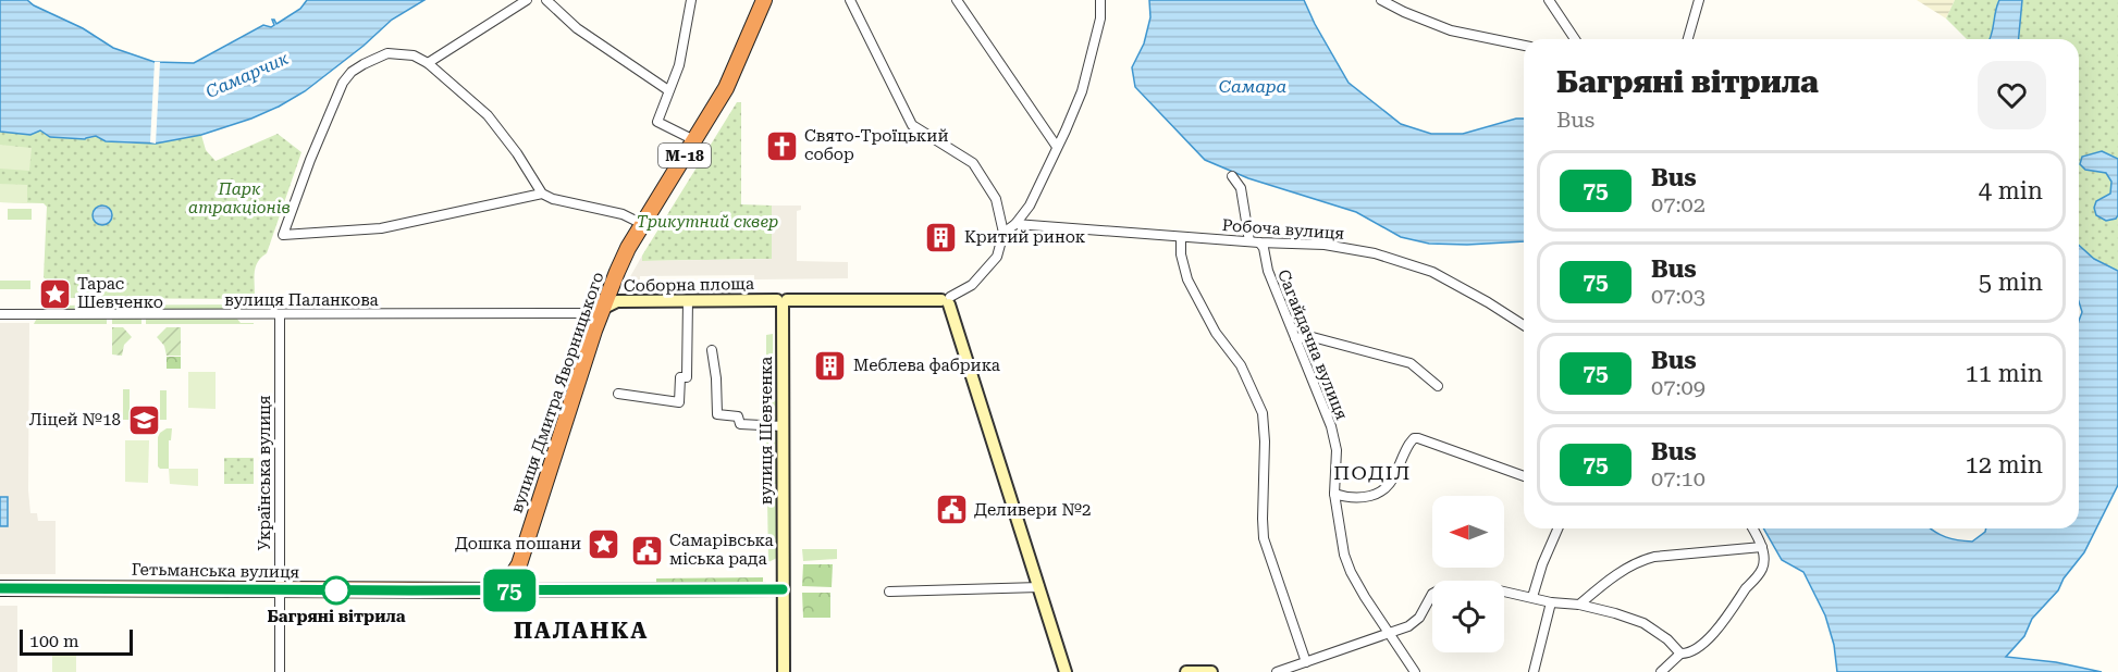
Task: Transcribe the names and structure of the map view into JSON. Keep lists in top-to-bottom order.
{
  "streets": {
    "highway": ["М-18", "вулиця Дмитра Яворницького", "Гетьманська вулиця"],
    "street": [
      "Робоча вулиця",
      "Соборна площа",
      "вулиця Паланкова",
      "Сагайдачна вулиця",
      "вулиця Шевченка",
      "Українська вулиця"
    ]
  },
  "crossings": [
    ["Робоча вулиця", "Сагайдачна вулиця"],
    ["Соборна площа", "вулиця Паланкова"],
    ["Соборна площа", "вулиця Дмитра Яворницького"],
    ["Соборна площа", "вулиця Шевченка"],
    ["вулиця Паланкова", "вулиця Дмитра Яворницького"],
    ["вулиця Паланкова", "Українська вулиця"],
    ["вулиця Дмитра Яворницького", "Гетьманська вулиця"],
    ["вулиця Шевченка", "Гетьманська вулиця"],
    ["Українська вулиця", "Гетьманська вулиця"]
  ],
  "districts": ["ПОДІЛ", "ПАЛАНКА"],
  "water": ["Самарчик", "Самара"],
  "parks": ["Парк атракціонів", "Трикутний сквер"],
  "places": {
    "church": ["Свято-Троїцький собор"],
    "building": ["Критий ринок", "Меблева фабрика"],
    "place": ["Тарас Шевченко", "Дошка пошани"],
    "school or university": ["Ліцей №18"],
    "public building": ["Деливери №2", "Самарівська міська рада"],
    "other": ["Багряні вітрила"]
  },
  "lines": ["bus line 75"],
  "scale_bar": "100 m",
  "north": "left",
  "page": {
    "on_map": "75",
    "heading": ["Багряні вітрила", "Bus"],
    "list": [
      {
        "mark": "75",
        "name": "Bus",
        "note": "07:02",
        "value": "4 min"
      },
      {
        "mark": "75",
        "name": "Bus",
        "note": "07:03",
        "value": "5 min"
      },
      {
        "mark": "75",
        "name": "Bus",
        "note": "07:09",
        "value": "11 min"
      },
      {
        "mark": "75",
        "name": "Bus",
        "note": "07:10",
        "value": "12 min"
      }
    ],
    "scale": "100 m"
  }
}
